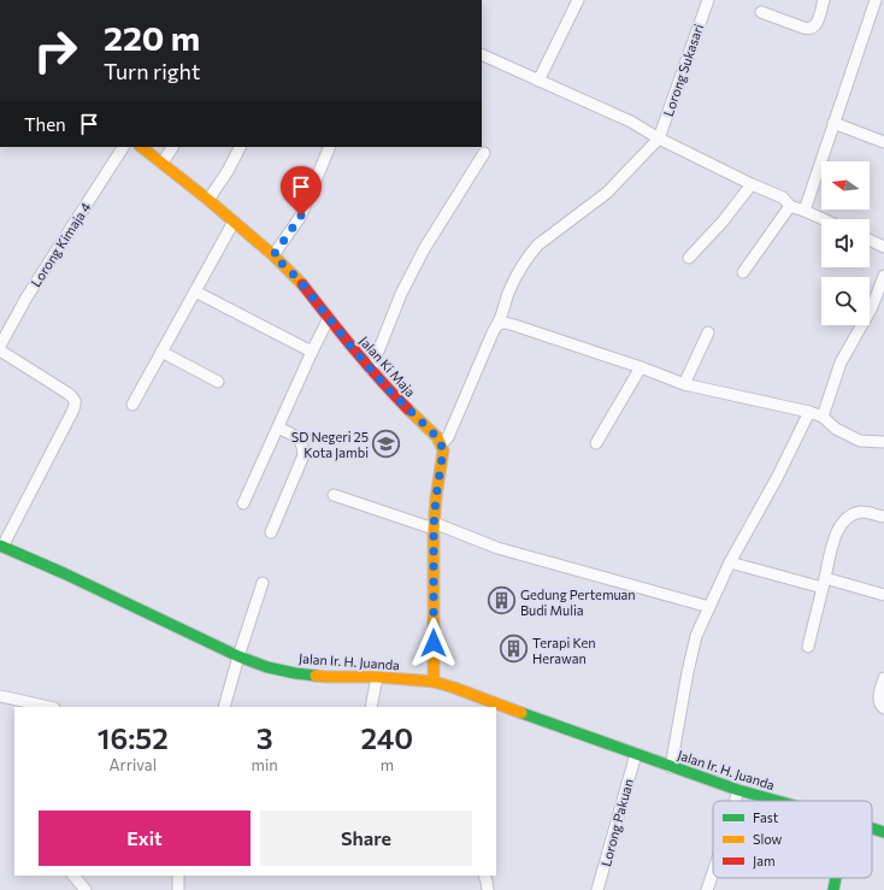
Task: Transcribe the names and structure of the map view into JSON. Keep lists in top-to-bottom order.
{
  "streets": {
    "main road": ["Jalan Ki Maja", "Jalan Ir. H. Juanda"],
    "street": ["Lorong Sukasari", "Lorong Kimaja 4", "Lorong Pakuan"]
  },
  "crossings": [
    ["Jalan Ir. H. Juanda", "Lorong Pakuan"]
  ],
  "places": {
    "school or university": ["SD Negeri 25 Kota Jambi"],
    "building": ["Gedung Pertemuan Budi Mulia", "Terapi Ken Herawan"]
  },
  "legend": ["Fast", "Slow", "Jam"],
  "north": "left",
  "page": {
    "turn": ["220 m", "Turn right"],
    "then": "Then",
    "eta": [
      "16:52",
      "Arrival",
      "3",
      "min",
      "240",
      "m"
    ],
    "buttons": ["Exit", "Share"]
  }
}
